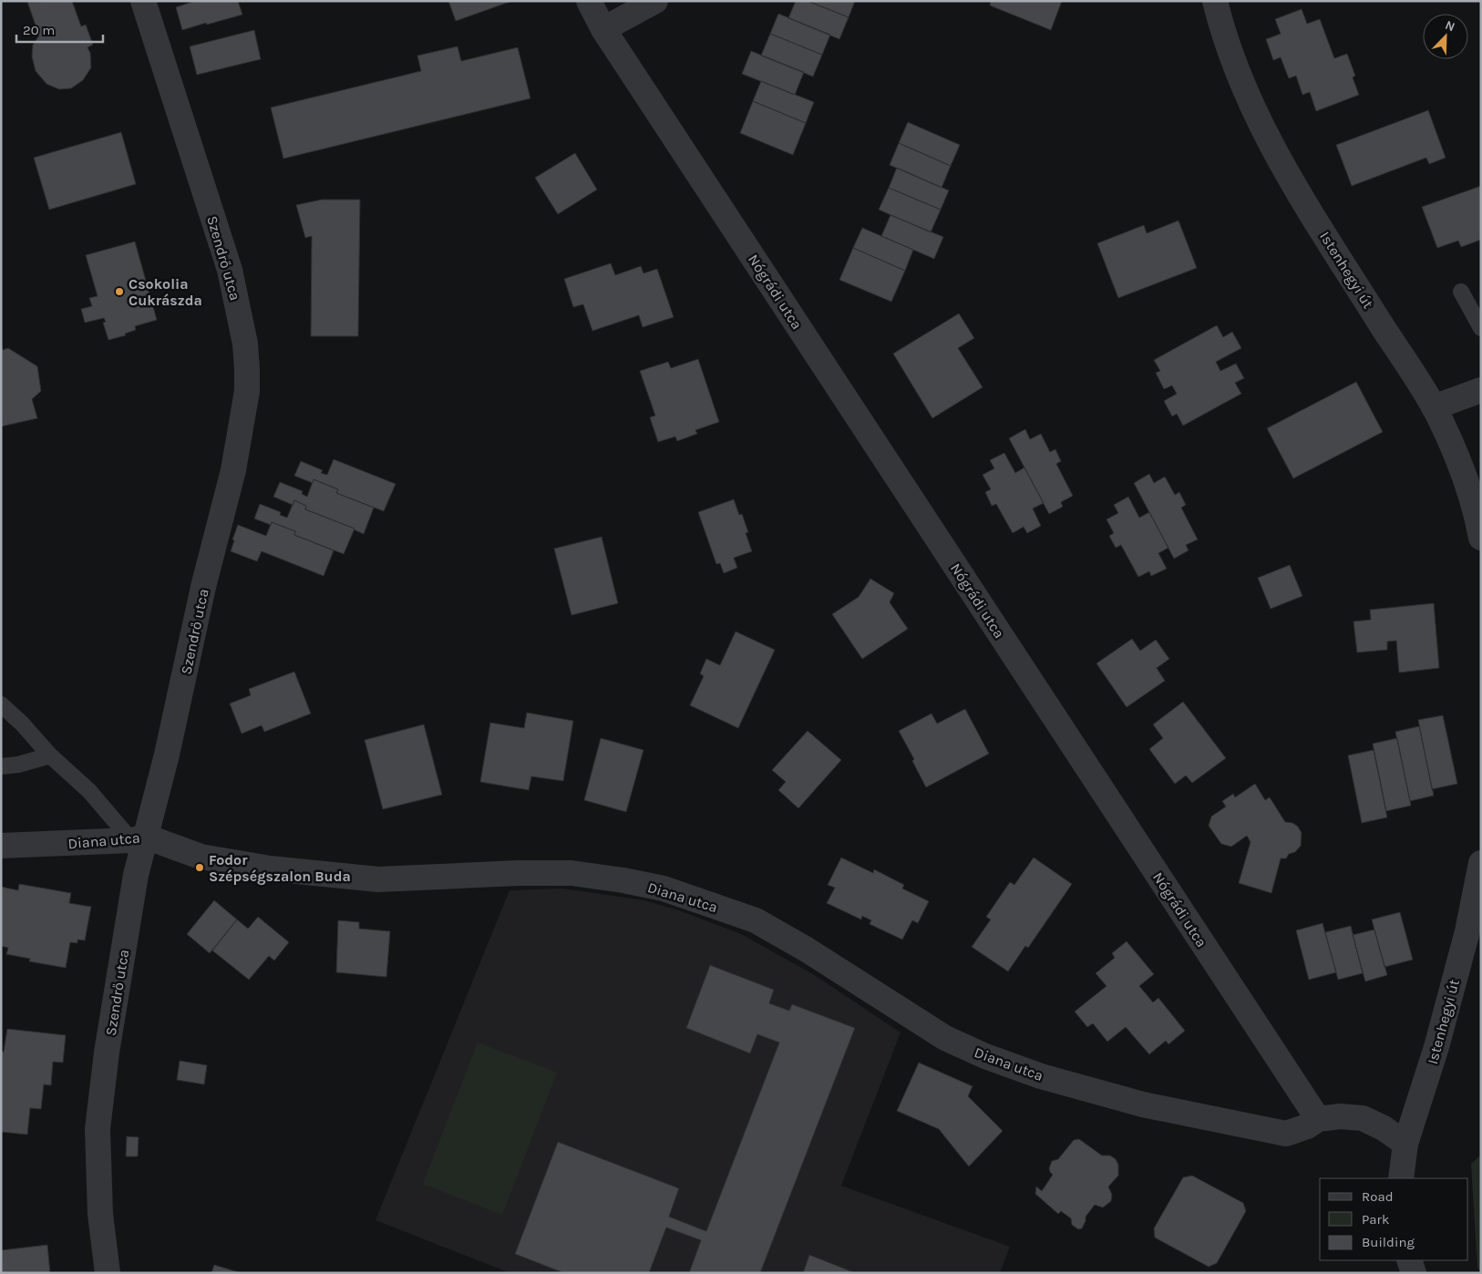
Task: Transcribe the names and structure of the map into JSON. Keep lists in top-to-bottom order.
{
  "streets": {
    "street": [
      "Szendrő utca",
      "Istenhegyi út",
      "Nógrádi utca",
      "Diana utca"
    ]
  },
  "crossings": [
    ["Szendrő utca", "Diana utca"],
    ["Nógrádi utca", "Diana utca"]
  ],
  "places": ["Csokolia Cukrászda", "Fodor Szépségszalon Buda"],
  "legend": ["Road", "Park", "Building"],
  "scale_bar": "20 m",
  "north": "top right"
}
